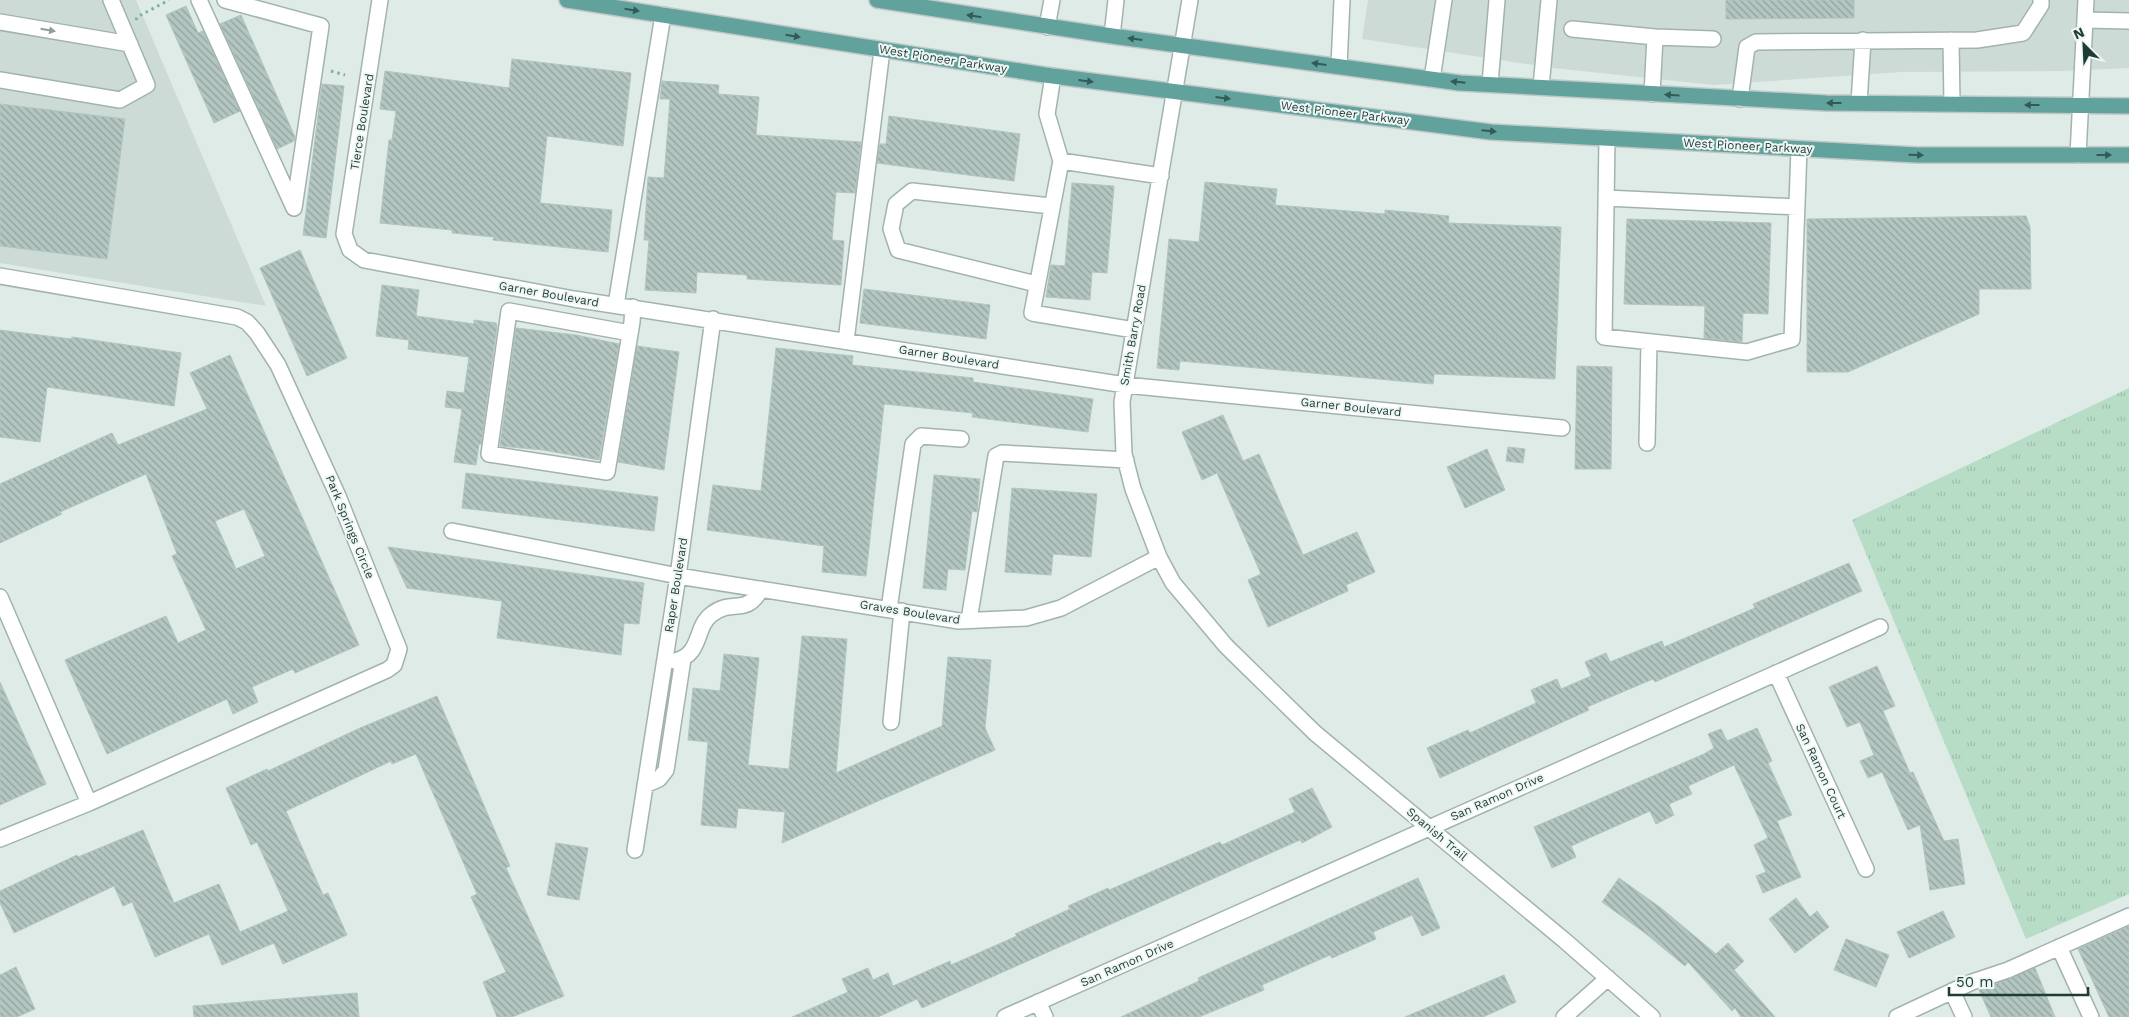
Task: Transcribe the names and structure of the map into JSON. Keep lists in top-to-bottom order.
{
  "streets": {
    "main road": ["West Pioneer Parkway"],
    "street": [
      "Tierce Boulevard",
      "Garner Boulevard",
      "Smith Barry Road",
      "Park Springs Circle",
      "Raper Boulevard",
      "Graves Boulevard",
      "San Ramon Court",
      "San Ramon Drive",
      "Spanish Trail"
    ]
  },
  "crossings": [
    ["West Pioneer Parkway", "Smith Barry Road"],
    ["Tierce Boulevard", "Garner Boulevard"],
    ["Garner Boulevard", "Smith Barry Road"],
    ["Garner Boulevard", "Raper Boulevard"],
    ["Smith Barry Road", "Graves Boulevard"],
    ["Smith Barry Road", "Spanish Trail"],
    ["Raper Boulevard", "Graves Boulevard"],
    ["San Ramon Court", "San Ramon Drive"],
    ["San Ramon Drive", "Spanish Trail"]
  ],
  "scale_bar": "50 m",
  "north": "top left"
}
